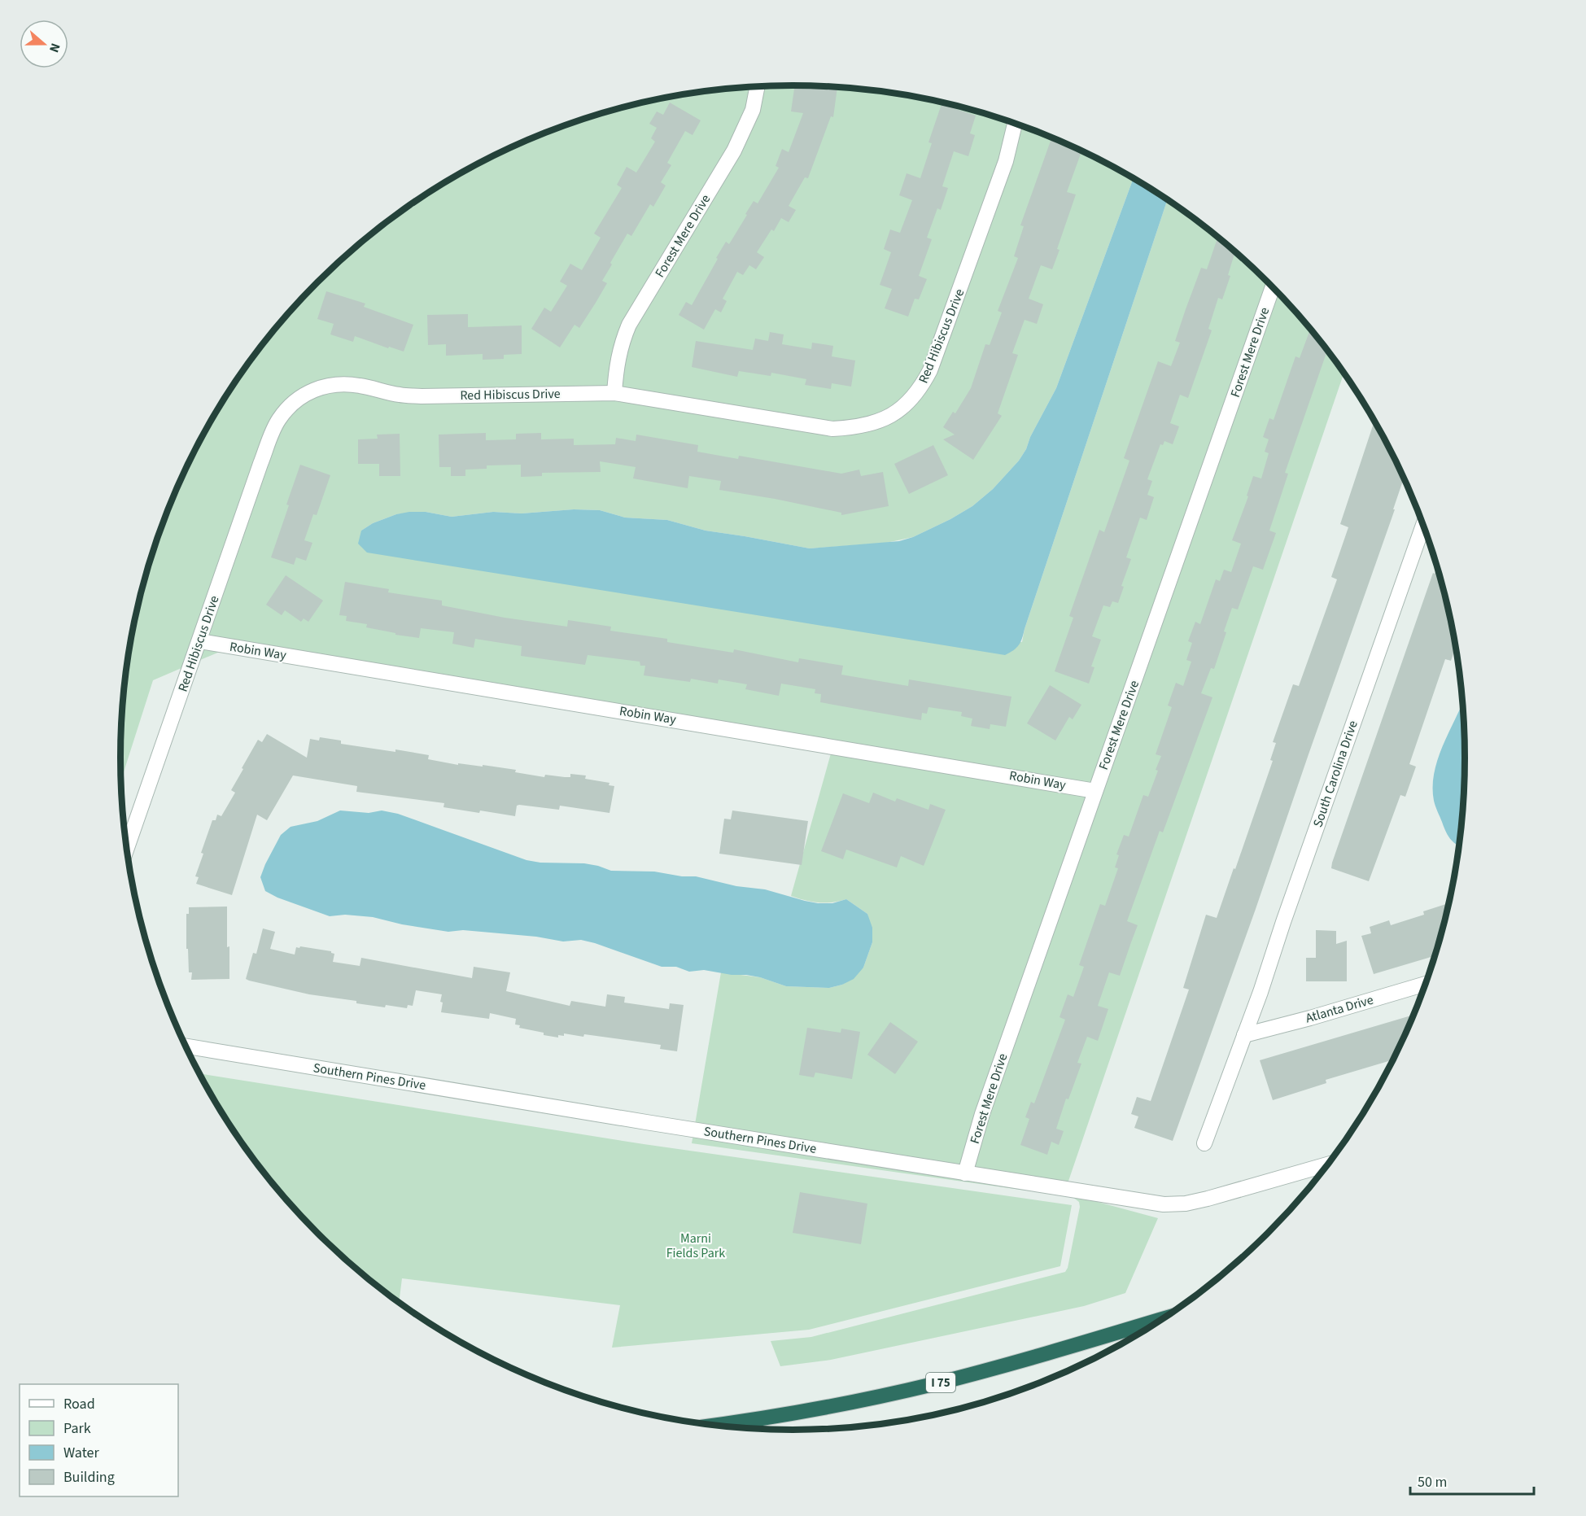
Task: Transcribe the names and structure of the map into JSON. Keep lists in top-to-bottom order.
{
  "streets": {
    "highway": ["I 75"],
    "street": [
      "Forest Mere Drive",
      "Red Hibiscus Drive",
      "Robin Way",
      "South Carolina Drive",
      "Atlanta Drive",
      "Southern Pines Drive"
    ]
  },
  "crossings": [
    ["Forest Mere Drive", "Red Hibiscus Drive"],
    ["Forest Mere Drive", "Robin Way"],
    ["Forest Mere Drive", "Southern Pines Drive"],
    ["Red Hibiscus Drive", "Robin Way"],
    ["South Carolina Drive", "Atlanta Drive"]
  ],
  "parks": ["Marni Fields Park"],
  "legend": [
    "Road",
    "Park",
    "Water",
    "Building"
  ],
  "scale_bar": "50 m",
  "north": "right"
}
